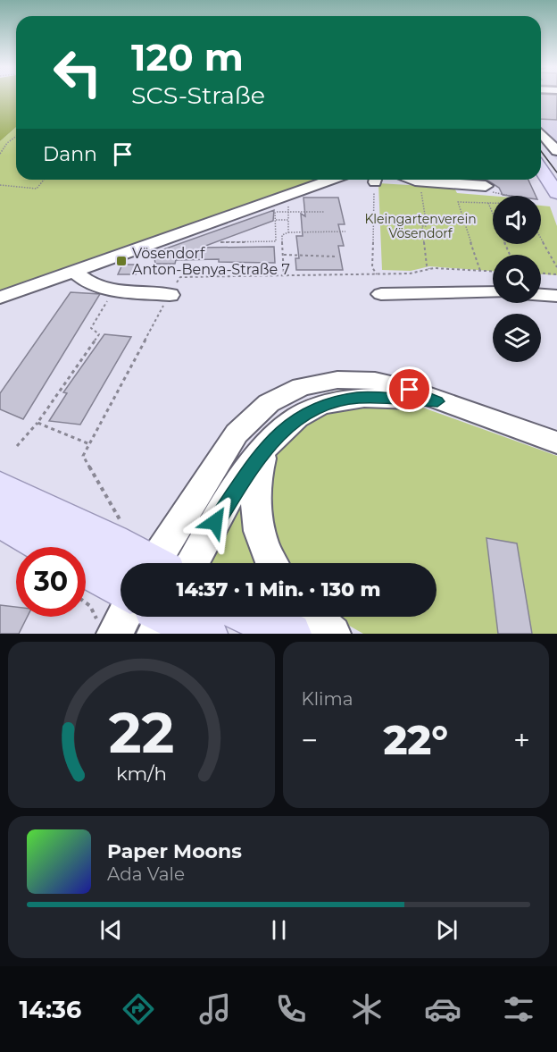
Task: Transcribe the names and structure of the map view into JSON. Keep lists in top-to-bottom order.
{
  "parks": ["Kleingartenverein Vösendorf"],
  "places": {
    "transit": ["Vösendorf Anton-Benya-Straße 7"]
  },
  "page": {
    "turn": ["120 m", "SCS-Straße"],
    "then": "Dann",
    "limit": "30",
    "trip": "14:37 · 1 Min. · 130 m",
    "tile": "Klima",
    "heat": ["−", "22°", "+"],
    "song": ["Paper Moons", "Ada Vale"],
    "tabs": "14:36",
    "gauge": ["22", "km/h"]
  }
}
